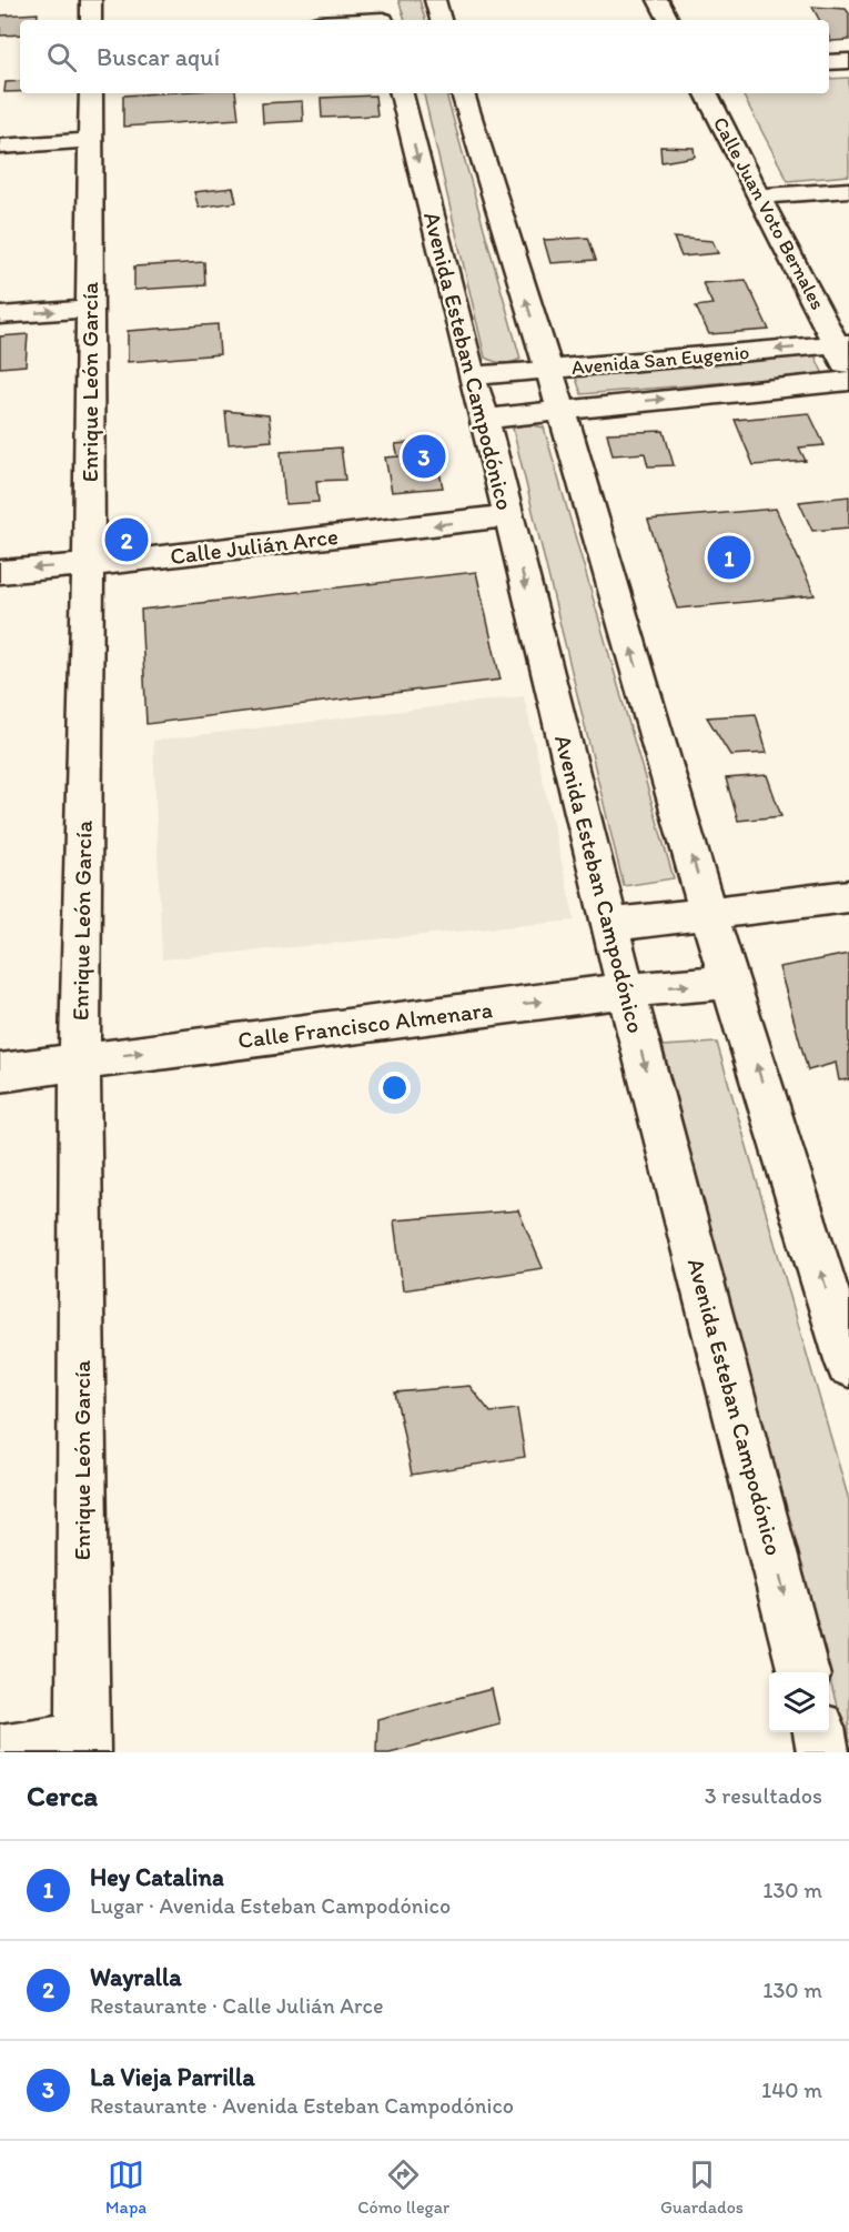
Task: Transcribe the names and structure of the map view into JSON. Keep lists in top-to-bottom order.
{
  "streets": {
    "street": [
      "Calle Juan Voto Bernales",
      "Avenida San Eugenio",
      "Avenida Esteban Campodónico",
      "Enrique León García",
      "Calle Julián Arce",
      "Calle Francisco Almenara"
    ]
  },
  "crossings": [
    ["Calle Juan Voto Bernales", "Avenida San Eugenio"],
    ["Avenida San Eugenio", "Avenida Esteban Campodónico"],
    ["Avenida Esteban Campodónico", "Calle Julián Arce"],
    ["Avenida Esteban Campodónico", "Calle Francisco Almenara"],
    ["Enrique León García", "Calle Julián Arce"],
    ["Enrique León García", "Calle Francisco Almenara"]
  ],
  "one_way": ["Calle Julián Arce", "Calle Francisco Almenara"],
  "page": {
    "search": "Buscar aquí",
    "pins": ["3", "2", "1"],
    "heading": ["Cerca", "3 resultados"],
    "list": [
      {
        "mark": "1",
        "name": "Hey Catalina",
        "note": "Lugar · Avenida Esteban Campodónico",
        "value": "130 m"
      },
      {
        "mark": "2",
        "name": "Wayralla",
        "note": "Restaurante · Calle Julián Arce",
        "value": "130 m"
      },
      {
        "mark": "3",
        "name": "La Vieja Parrilla",
        "note": "Restaurante · Avenida Esteban Campodónico",
        "value": "140 m"
      }
    ],
    "nav": ["Mapa", "Cómo llegar", "Guardados"]
  }
}
